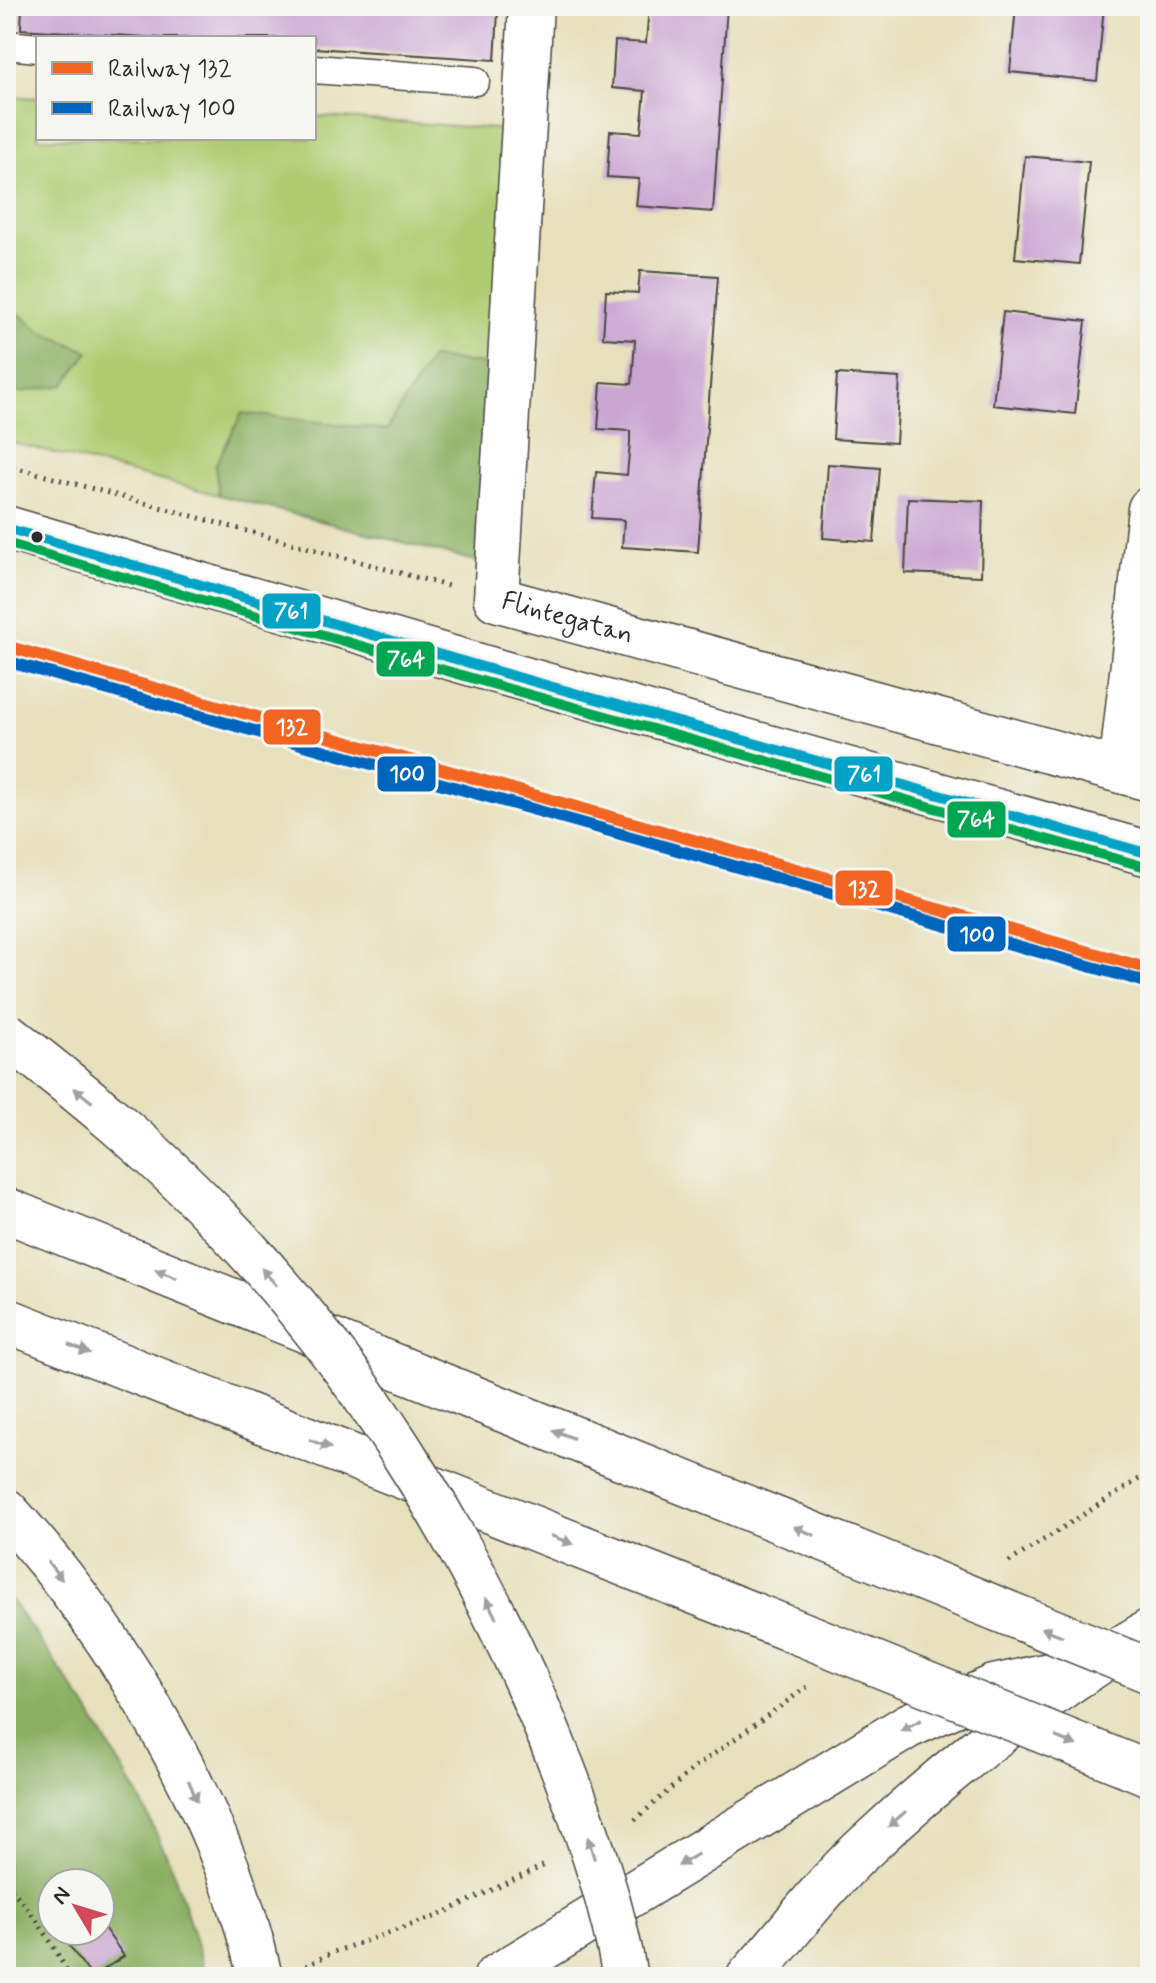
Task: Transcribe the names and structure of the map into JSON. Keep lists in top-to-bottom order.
{
  "streets": {
    "main road": ["Flintegatan"]
  },
  "lines": [
    "transit line 761",
    "transit line 764",
    "rail line 132",
    "rail line 100"
  ],
  "legend": ["Railway 132", "Railway 100"],
  "north": "top left"
}
